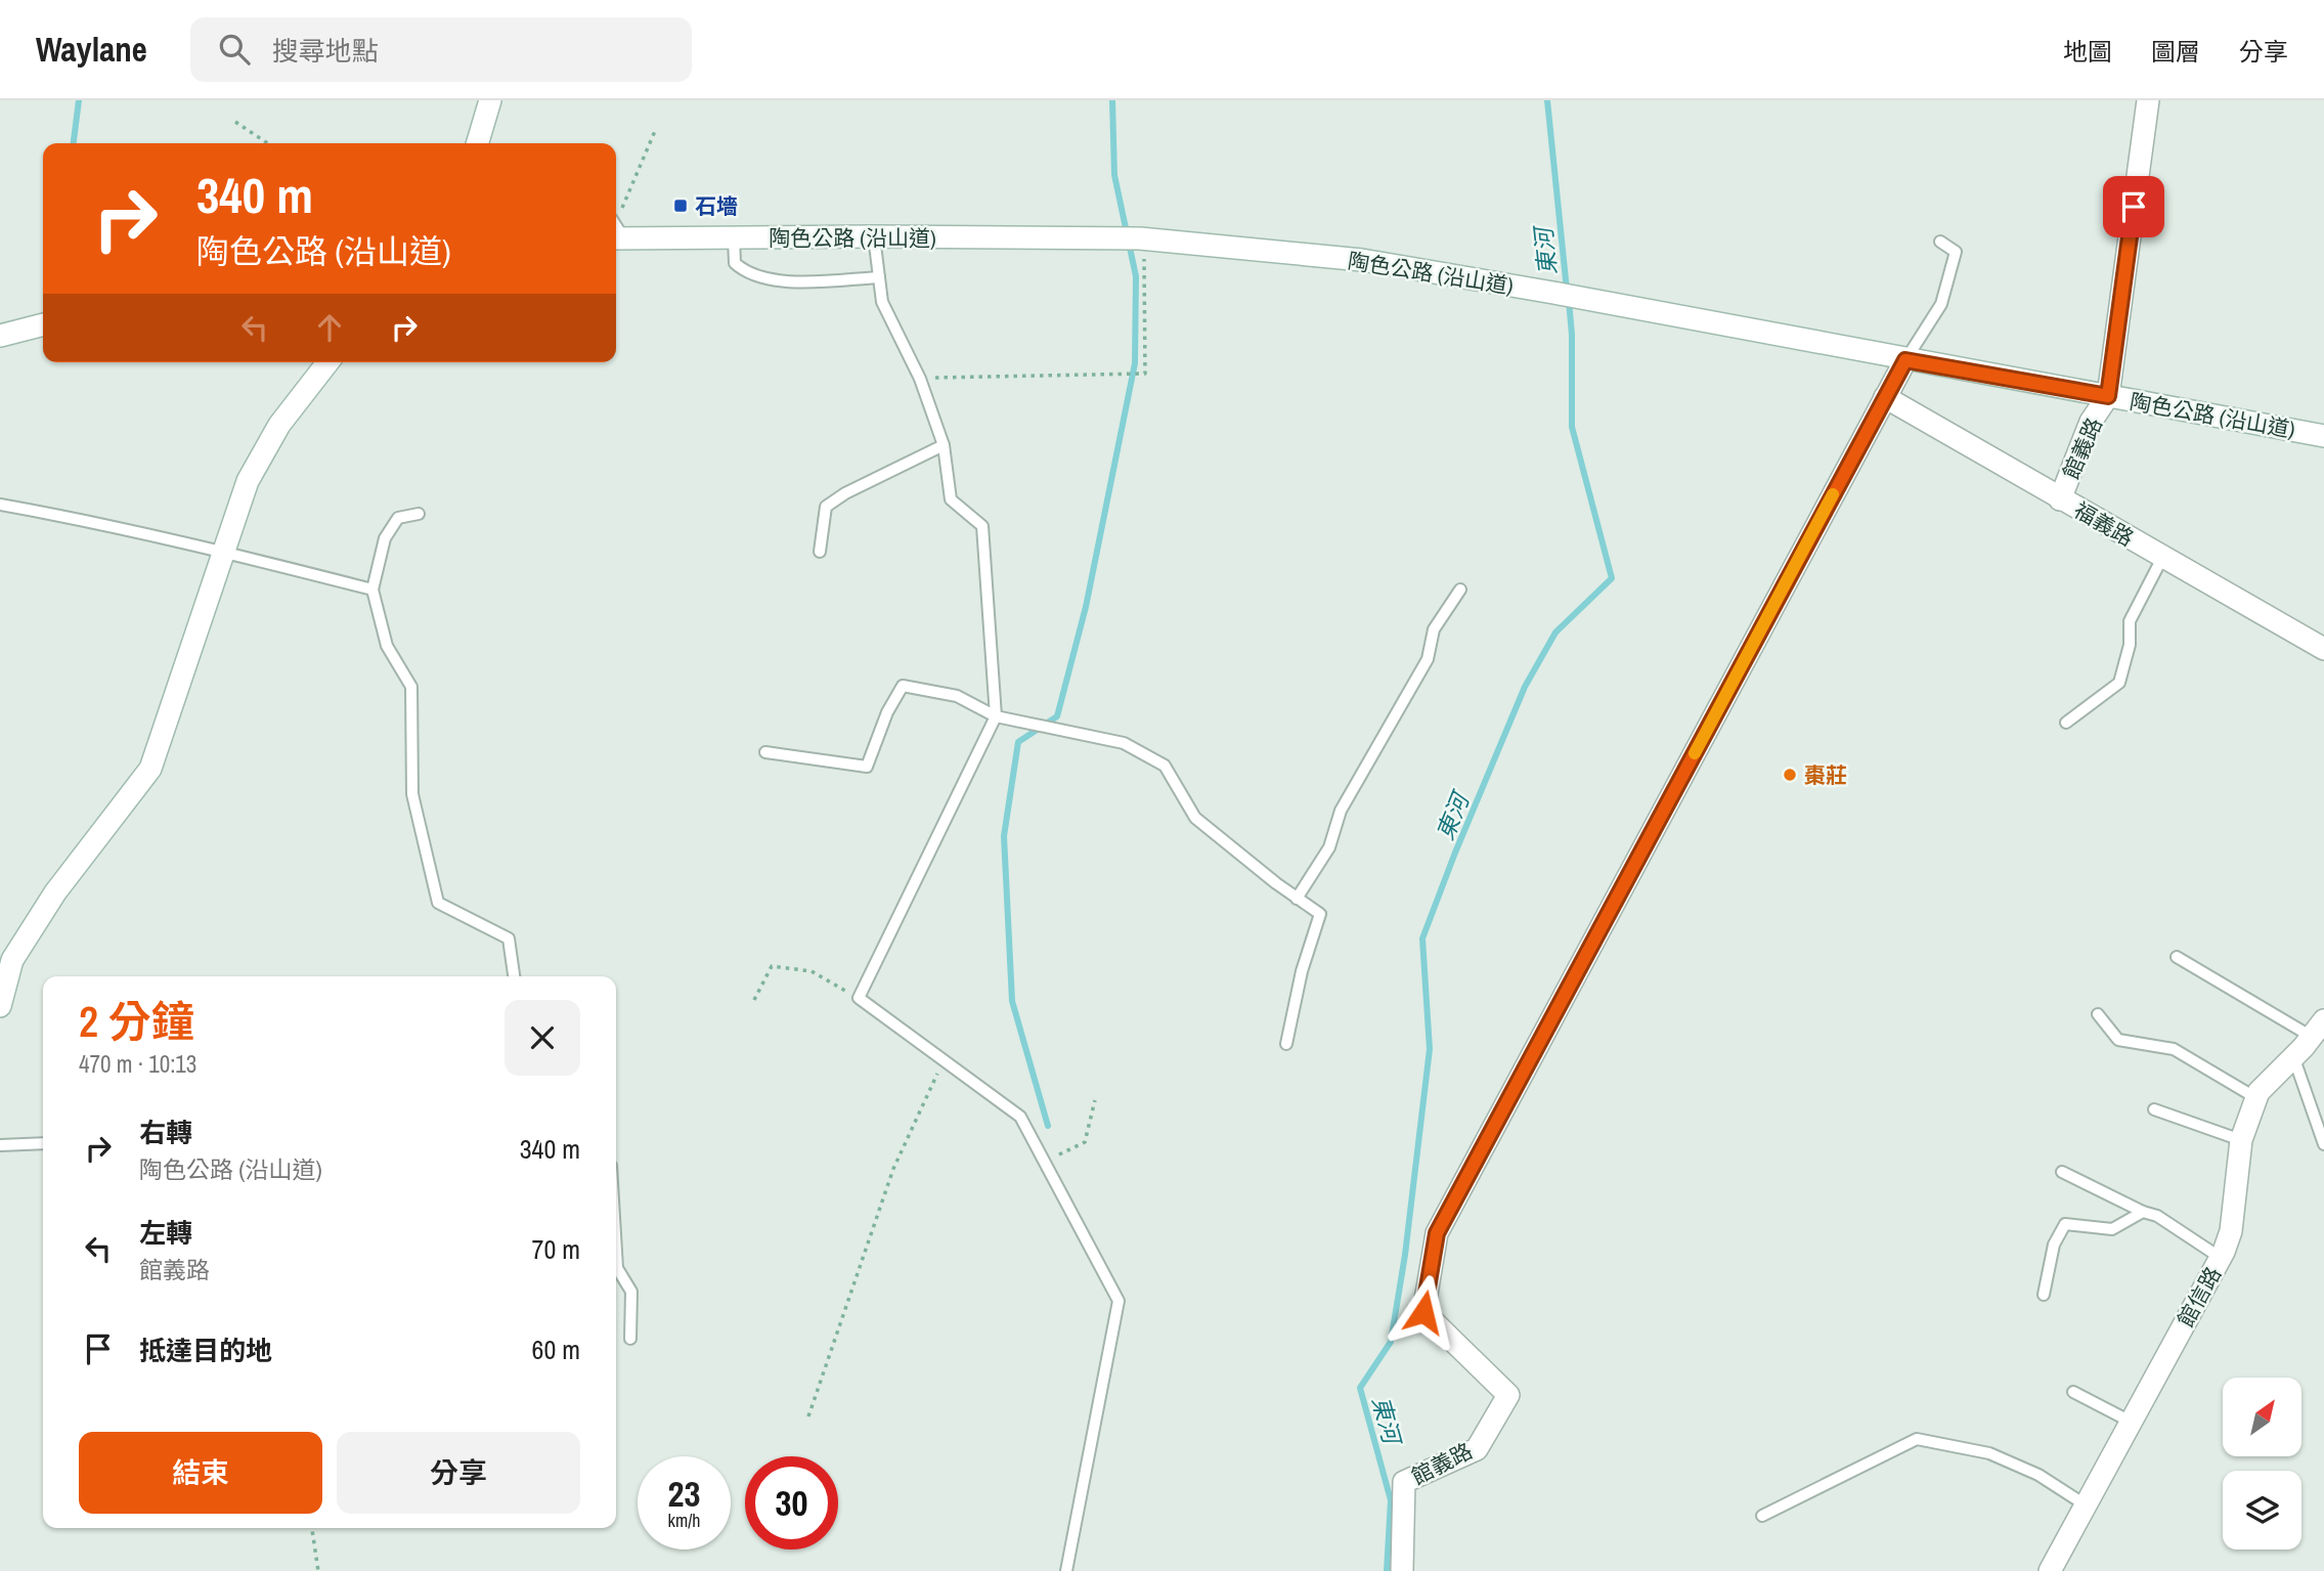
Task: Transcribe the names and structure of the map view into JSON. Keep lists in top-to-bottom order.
{
  "streets": {
    "street": [
      "陶色公路 (沿山道)",
      "館義路",
      "福義路",
      "館信路"
    ]
  },
  "crossings": [
    ["陶色公路 (沿山道)", "館義路"],
    ["館義路", "福義路"]
  ],
  "water": ["東河"],
  "places": {
    "transit": ["石墻"],
    "other": ["棗莊"]
  },
  "north": "top right",
  "page": {
    "header": "Waylane",
    "search": "搜尋地點",
    "nav": ["地圖", "圖層", "分享"],
    "turn": ["340 m", "陶色公路 (沿山道)"],
    "heading": ["2 分鐘", "470 m · 10:13"],
    "list": [
      {
        "name": "右轉",
        "note": "陶色公路 (沿山道)",
        "value": "340 m"
      },
      {
        "name": "左轉",
        "note": "館義路",
        "value": "70 m"
      },
      {
        "name": "抵達目的地",
        "value": "60 m"
      }
    ],
    "buttons": ["結束", "分享"],
    "speed": "23 km/h",
    "limit": "30"
  }
}
